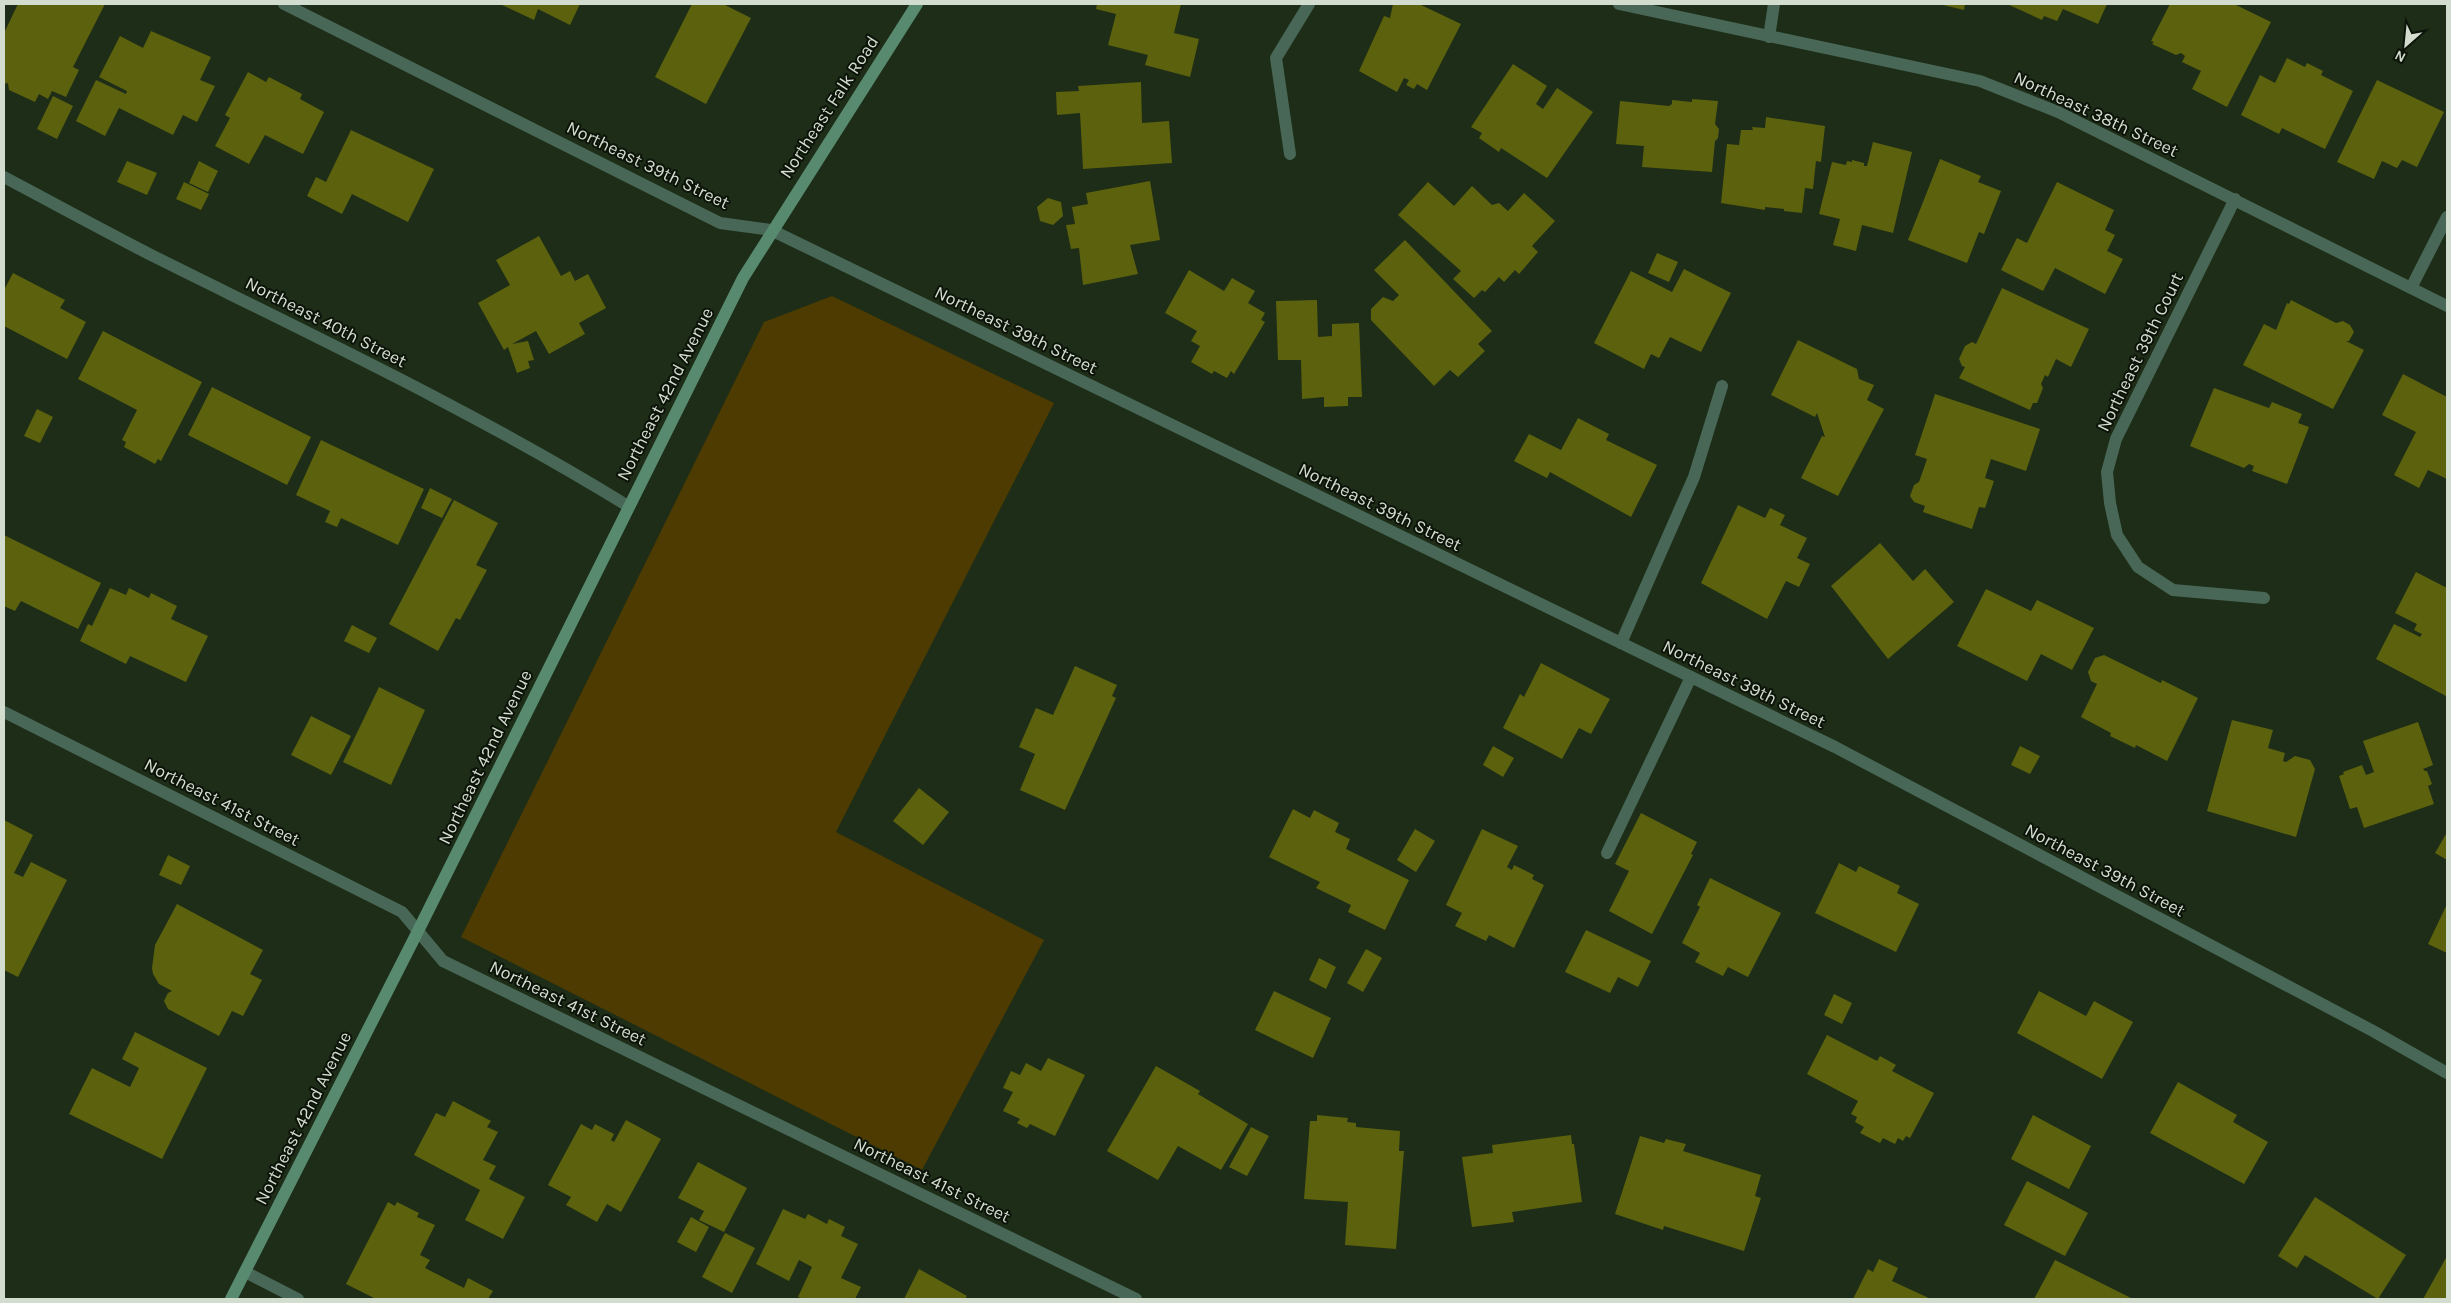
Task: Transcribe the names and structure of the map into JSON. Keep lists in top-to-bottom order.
{
  "streets": {
    "street": [
      "Northeast Falk Road",
      "Northeast 38th Street",
      "Northeast 39th Street",
      "Northeast 40th Street",
      "Northeast 39th Court",
      "Northeast 42nd Avenue",
      "Northeast 41st Street"
    ]
  },
  "crossings": [
    ["Northeast Falk Road", "Northeast 39th Street"],
    ["Northeast Falk Road", "Northeast 42nd Avenue"],
    ["Northeast 38th Street", "Northeast 39th Court"],
    ["Northeast 39th Street", "Northeast 42nd Avenue"],
    ["Northeast 40th Street", "Northeast 42nd Avenue"],
    ["Northeast 42nd Avenue", "Northeast 41st Street"]
  ],
  "north": "bottom left"
}
